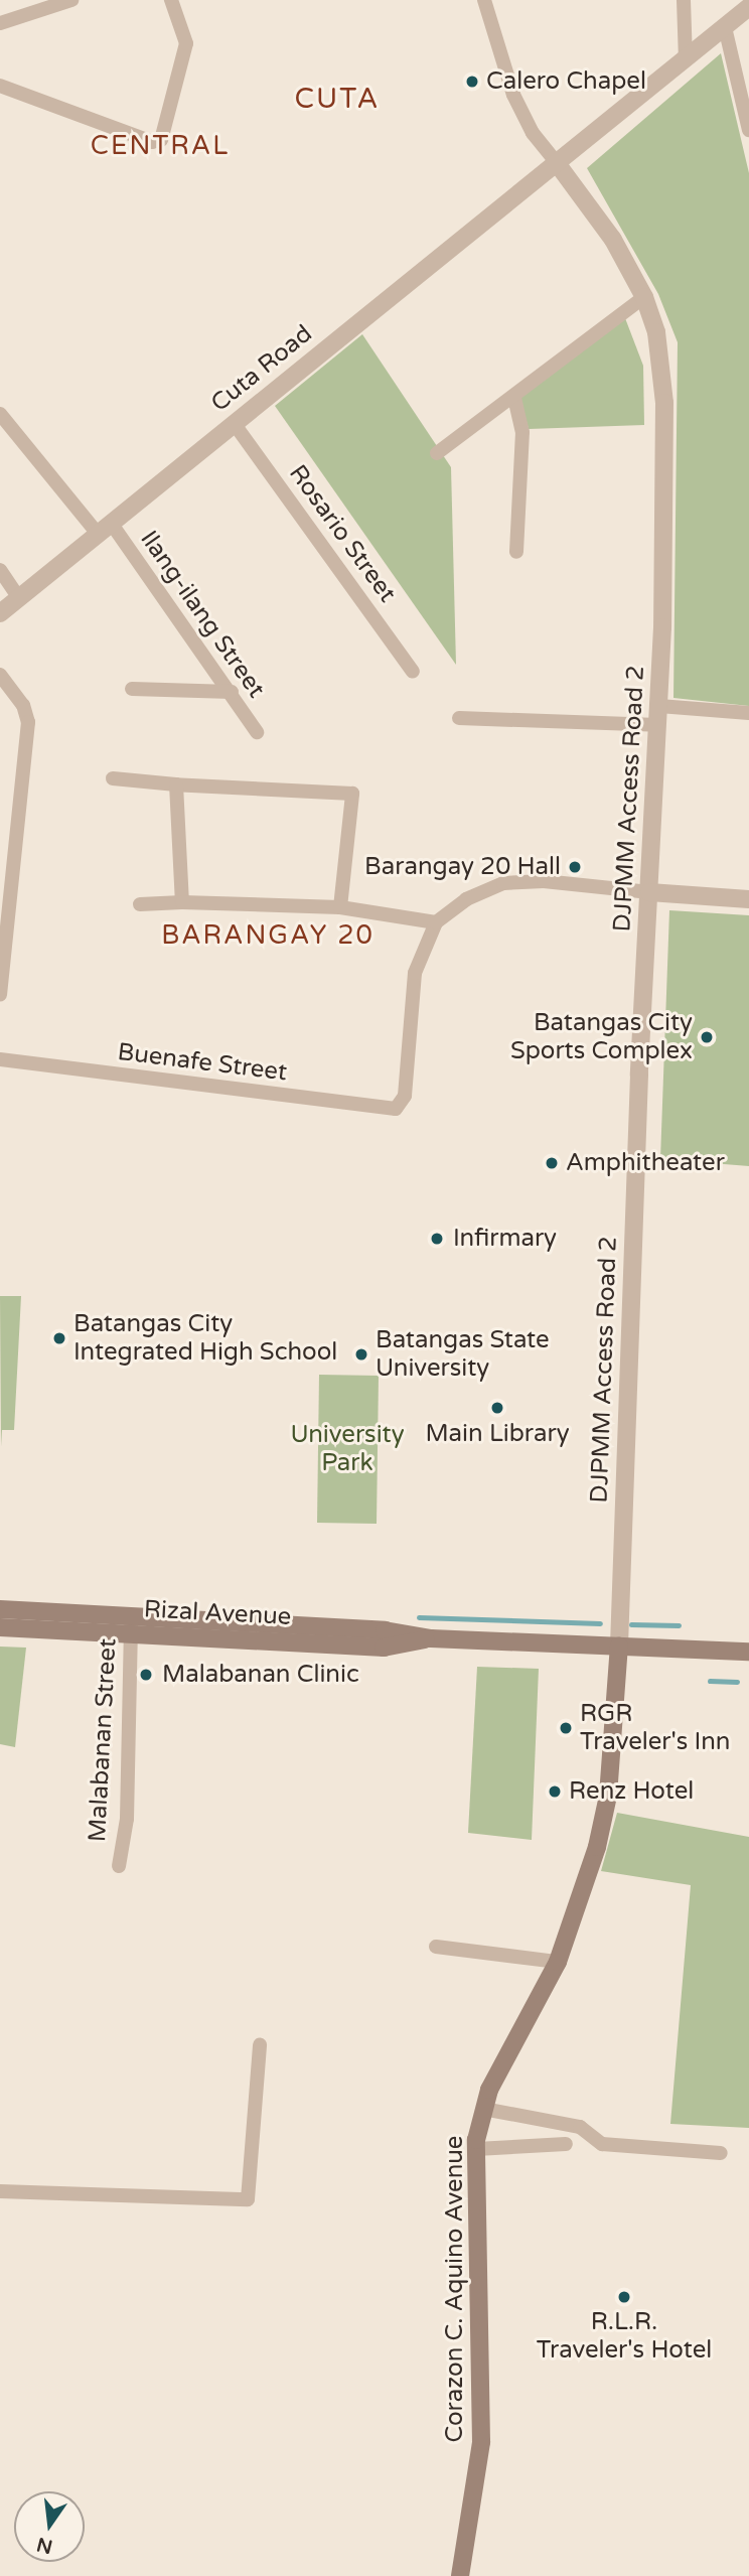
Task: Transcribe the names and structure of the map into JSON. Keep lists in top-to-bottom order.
{
  "streets": {
    "main road": ["Rizal Avenue", "Corazon C. Aquino Avenue"],
    "street": [
      "Cuta Road",
      "Rosario Street",
      "Ilang-ilang Street",
      "DJPMM Access Road 2",
      "Buenafe Street",
      "Malabanan Street"
    ]
  },
  "crossings": [
    ["Cuta Road", "Rosario Street"],
    ["Cuta Road", "Ilang-ilang Street"],
    ["Cuta Road", "DJPMM Access Road 2"],
    ["DJPMM Access Road 2", "Rizal Avenue"],
    ["DJPMM Access Road 2", "Corazon C. Aquino Avenue"],
    ["Rizal Avenue", "Malabanan Street"],
    ["Rizal Avenue", "Corazon C. Aquino Avenue"]
  ],
  "districts": ["CUTA", "CENTRAL", "BARANGAY 20"],
  "parks": ["University Park"],
  "places": [
    "Calero Chapel",
    "Barangay 20 Hall",
    "Batangas City Sports Complex",
    "Amphitheater",
    "Infirmary",
    "Batangas City Integrated High School",
    "Batangas State University",
    "Main Library",
    "Malabanan Clinic",
    "RGR Traveler's Inn",
    "Renz Hotel",
    "R.L.R. Traveler's Hotel"
  ],
  "north": "bottom"
}
